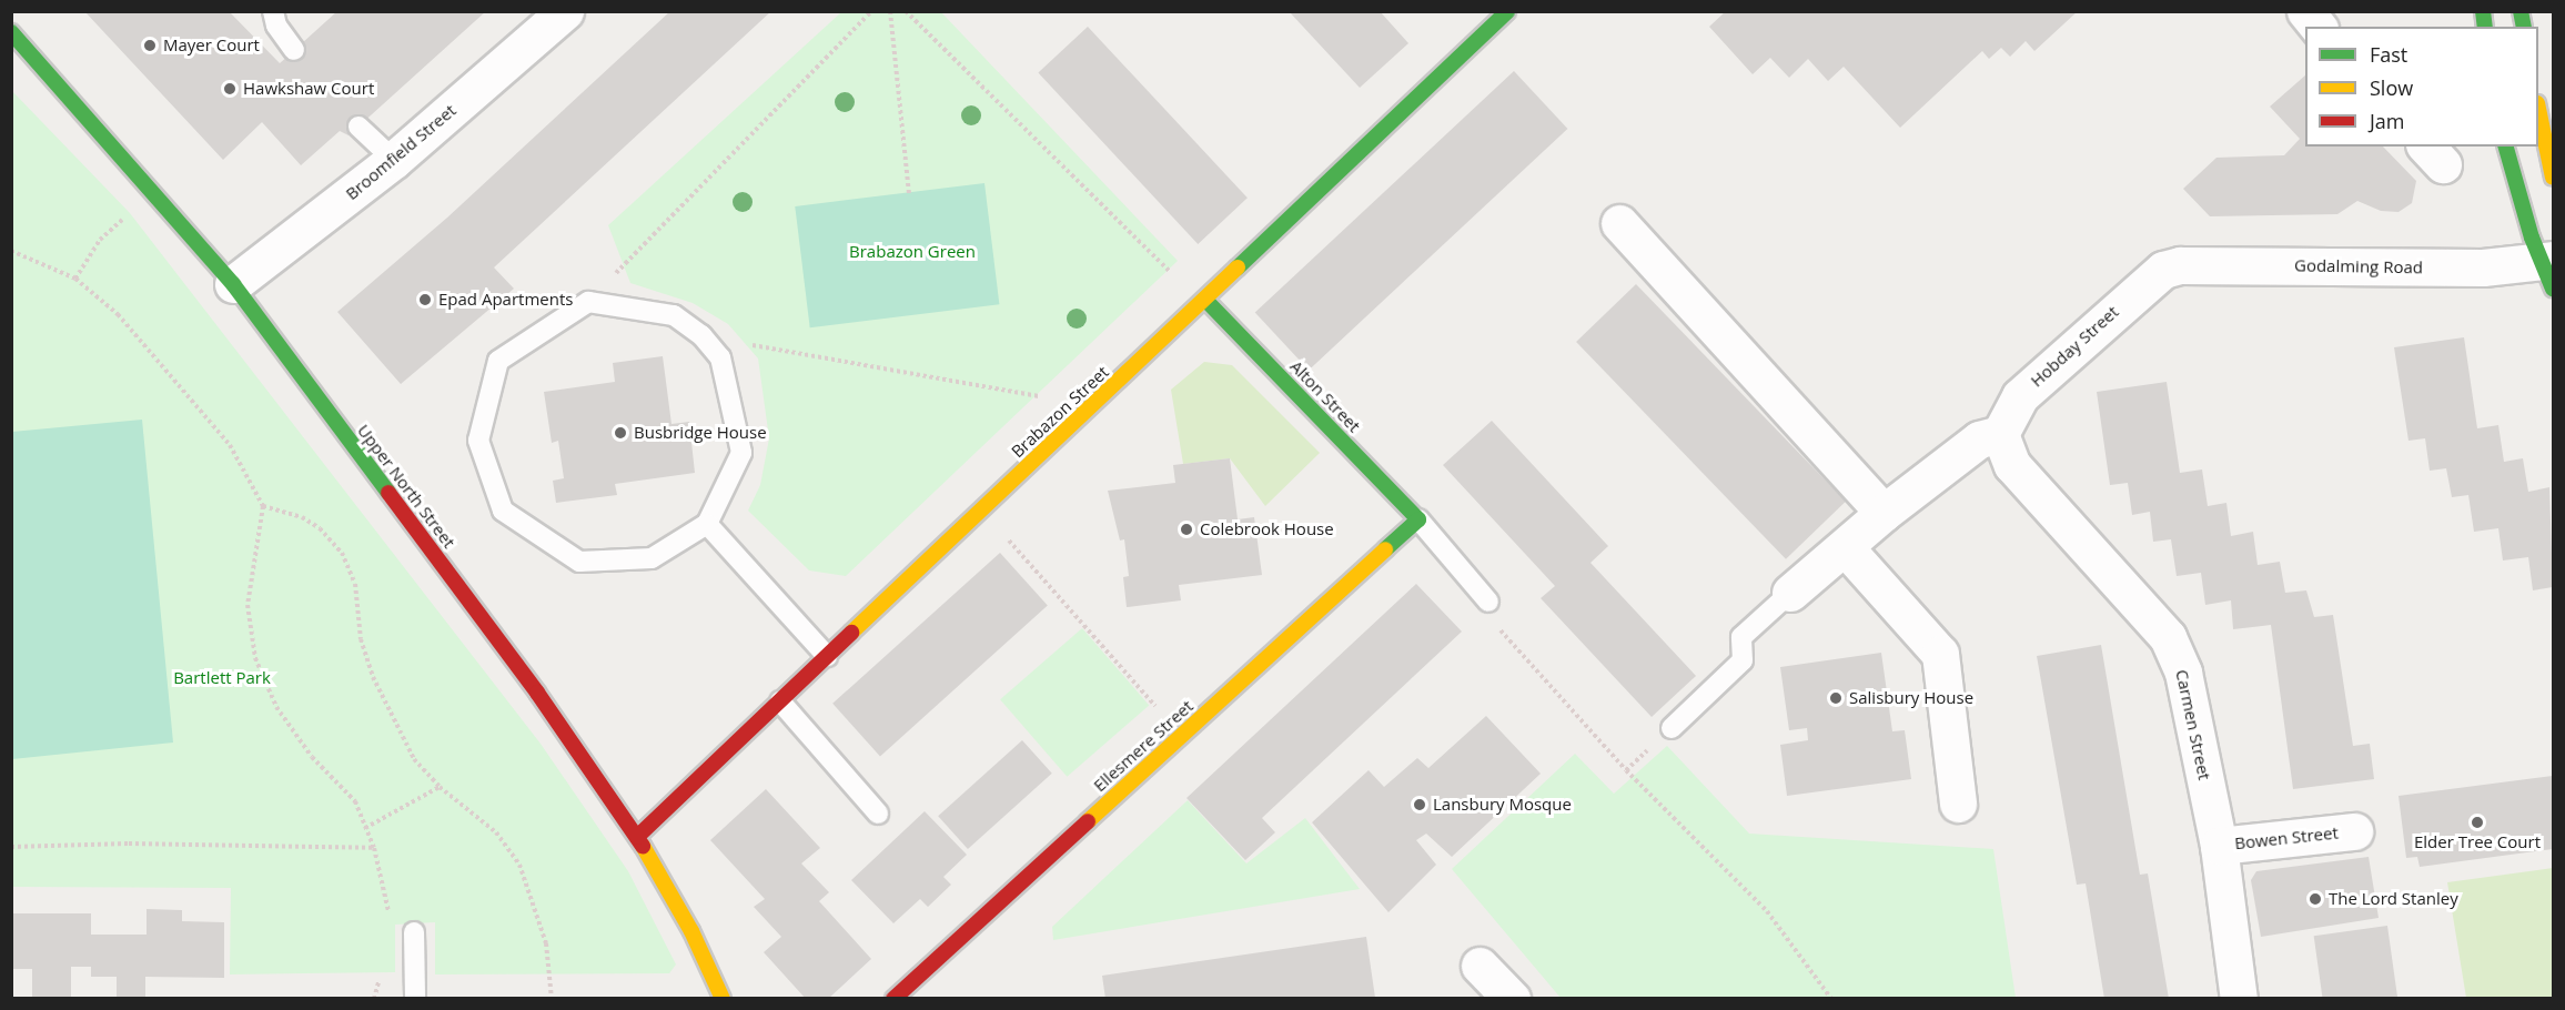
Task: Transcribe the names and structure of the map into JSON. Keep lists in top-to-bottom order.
{
  "streets": {
    "street": [
      "Broomfield Street",
      "Godalming Road",
      "Hobday Street",
      "Alton Street",
      "Brabazon Street",
      "Upper North Street",
      "Carmen Street",
      "Ellesmere Street",
      "Bowen Street"
    ]
  },
  "crossings": [
    ["Broomfield Street", "Upper North Street"],
    ["Godalming Road", "Hobday Street"],
    ["Hobday Street", "Carmen Street"],
    ["Alton Street", "Brabazon Street"],
    ["Alton Street", "Ellesmere Street"],
    ["Brabazon Street", "Upper North Street"],
    ["Carmen Street", "Bowen Street"]
  ],
  "parks": ["Brabazon Green", "Bartlett Park"],
  "places": [
    "Mayer Court",
    "Hawkshaw Court",
    "Epad Apartments",
    "Busbridge House",
    "Colebrook House",
    "Salisbury House",
    "Lansbury Mosque",
    "Elder Tree Court",
    "The Lord Stanley"
  ],
  "legend": ["Fast", "Slow", "Jam"]
}
